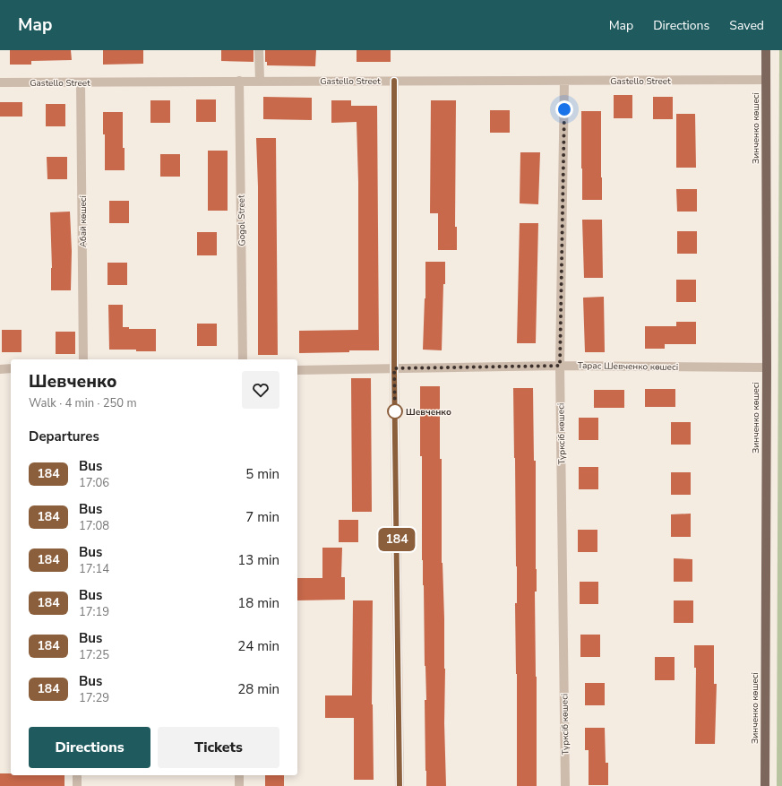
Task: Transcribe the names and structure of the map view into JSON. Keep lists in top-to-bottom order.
{
  "streets": {
    "main road": ["Зинченко көшесі"],
    "street": [
      "Gastello Street",
      "Gogol Street",
      "Абай көшесі",
      "Тарас Шевченко көшесі",
      "Түрксіб көшесі"
    ]
  },
  "crossings": [
    ["Gastello Street", "Зинченко көшесі"],
    ["Gastello Street", "Gogol Street"],
    ["Gastello Street", "Абай көшесі"],
    ["Gastello Street", "Түрксіб көшесі"],
    ["Зинченко көшесі", "Тарас Шевченко көшесі"],
    ["Тарас Шевченко көшесі", "Түрксіб көшесі"]
  ],
  "places": ["Шевченко"],
  "lines": ["bus line 184"],
  "page": {
    "header": "Map",
    "nav": ["Map", "Directions", "Saved"],
    "on_map": "184",
    "heading": [
      ["Шевченко", "Walk · 4 min · 250 m"],
      "Departures"
    ],
    "list": [
      {
        "mark": "184",
        "name": "Bus",
        "note": "17:06",
        "value": "5 min"
      },
      {
        "mark": "184",
        "name": "Bus",
        "note": "17:08",
        "value": "7 min"
      },
      {
        "mark": "184",
        "name": "Bus",
        "note": "17:14",
        "value": "13 min"
      },
      {
        "mark": "184",
        "name": "Bus",
        "note": "17:19",
        "value": "18 min"
      },
      {
        "mark": "184",
        "name": "Bus",
        "note": "17:25",
        "value": "24 min"
      },
      {
        "mark": "184",
        "name": "Bus",
        "note": "17:29",
        "value": "28 min"
      }
    ],
    "buttons": ["Directions", "Tickets"]
  }
}
